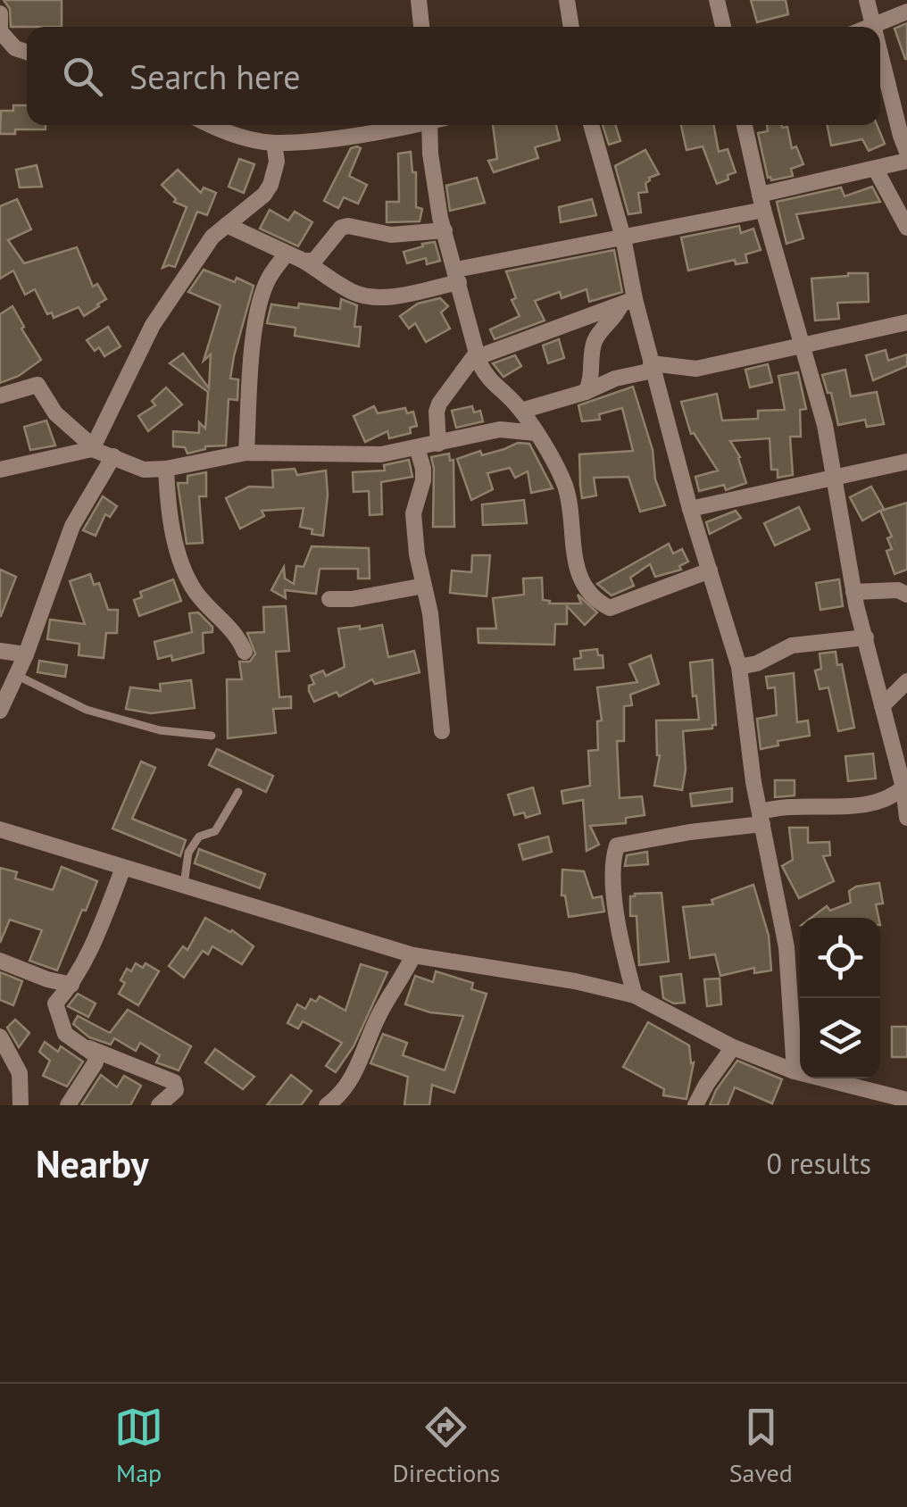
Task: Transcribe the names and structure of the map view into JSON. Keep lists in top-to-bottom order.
{
  "page": {
    "search": "Search here",
    "heading": ["Nearby", "0 results"],
    "nav": ["Map", "Directions", "Saved"]
  }
}
